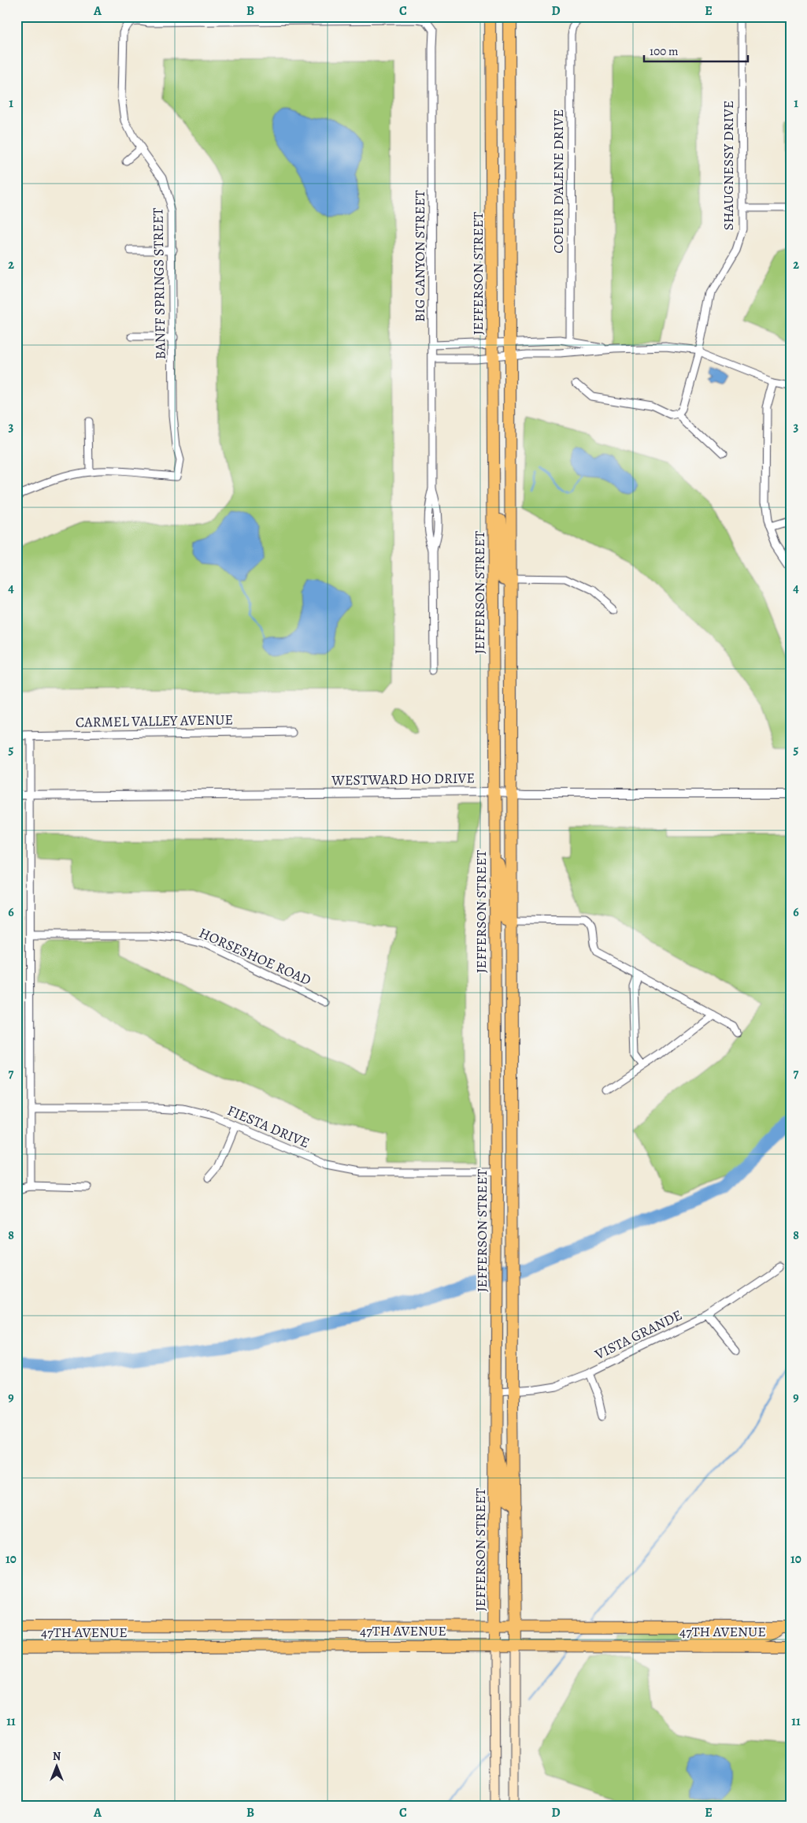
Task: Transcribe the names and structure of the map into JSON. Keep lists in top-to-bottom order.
{
  "streets": {
    "main road": ["JEFFERSON STREET", "47TH AVENUE"],
    "street": [
      "SHAUGNESSY DRIVE",
      "COEUR D'ALENE DRIVE",
      "BIG CANYON STREET",
      "BANFF SPRINGS STREET",
      "CARMEL VALLEY AVENUE",
      "WESTWARD HO DRIVE",
      "HORSESHOE ROAD",
      "FIESTA DRIVE",
      "VISTA GRANDE"
    ]
  },
  "crossings": [
    ["BIG CANYON STREET", "BANFF SPRINGS STREET"],
    ["JEFFERSON STREET", "WESTWARD HO DRIVE"],
    ["JEFFERSON STREET", "FIESTA DRIVE"],
    ["JEFFERSON STREET", "VISTA GRANDE"],
    ["JEFFERSON STREET", "47TH AVENUE"]
  ],
  "scale_bar": "100 m",
  "north": "top",
  "grid": {
    "columns": [
      "A",
      "B",
      "C",
      "D",
      "E"
    ],
    "rows": [
      "1",
      "2",
      "3",
      "4",
      "5",
      "6",
      "7",
      "8",
      "9",
      "10",
      "11"
    ]
  }
}
